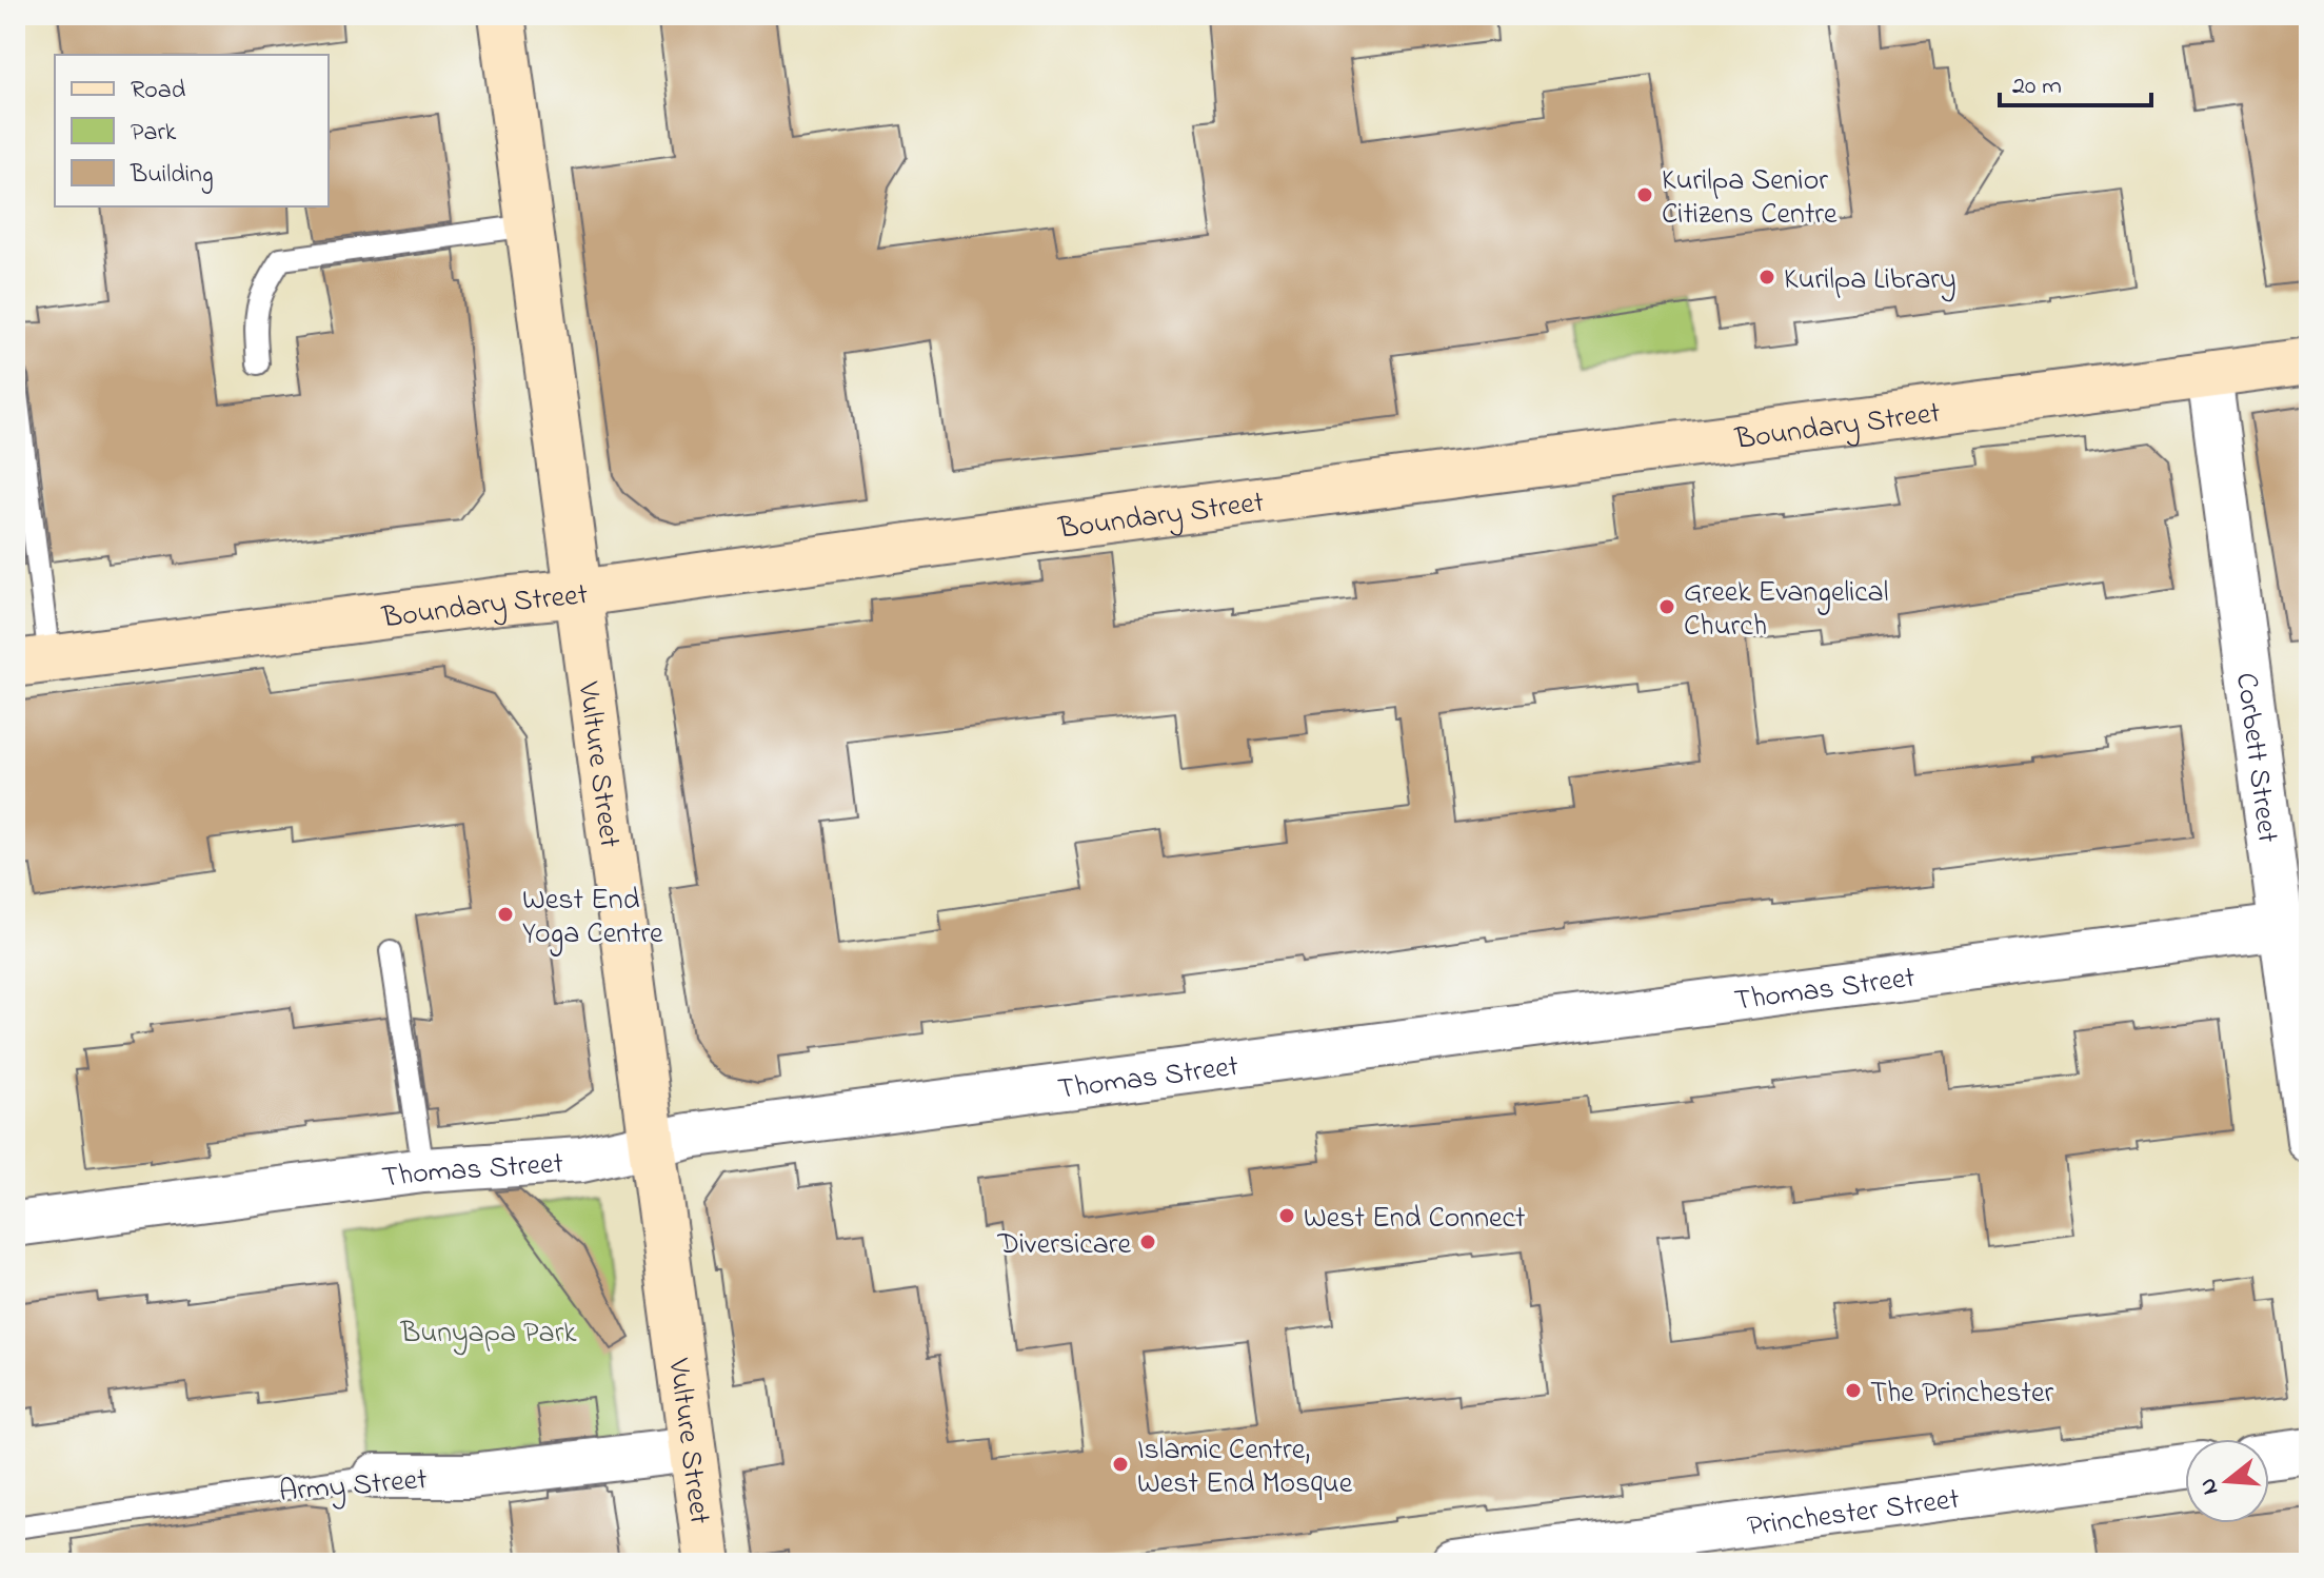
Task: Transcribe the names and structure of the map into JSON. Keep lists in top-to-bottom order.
{
  "streets": {
    "street": [
      "Boundary Street",
      "Corbett Street",
      "Vulture Street",
      "Thomas Street",
      "Army Street",
      "Princhester Street"
    ]
  },
  "crossings": [
    ["Boundary Street", "Corbett Street"],
    ["Boundary Street", "Vulture Street"],
    ["Corbett Street", "Thomas Street"],
    ["Vulture Street", "Thomas Street"],
    ["Vulture Street", "Army Street"]
  ],
  "parks": ["Bunyapa Park"],
  "places": [
    "Kurilpa Senior Citizens Centre",
    "Kurilpa Library",
    "Greek Evangelical Church",
    "West End Yoga Centre",
    "West End Connect",
    "Diversicare",
    "The Princhester",
    "Islamic Centre, West End Mosque"
  ],
  "legend": ["Road", "Park", "Building"],
  "scale_bar": "20 m",
  "north": "left"
}
